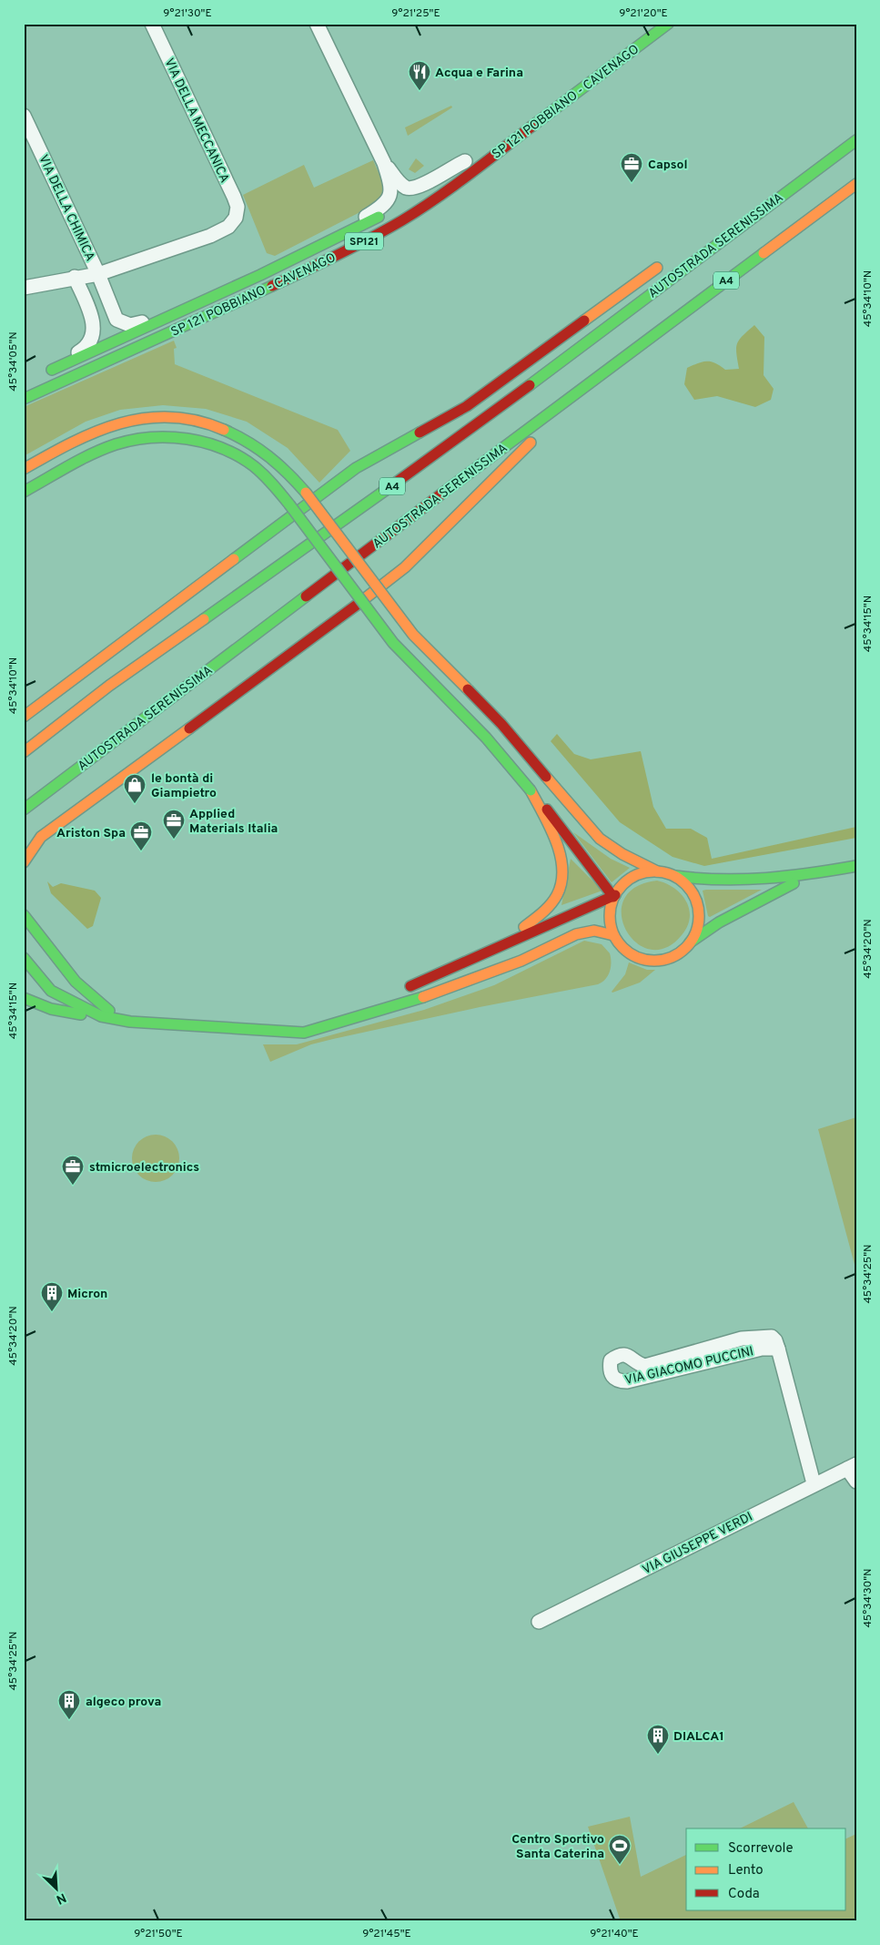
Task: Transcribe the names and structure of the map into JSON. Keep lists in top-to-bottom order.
{
  "streets": {
    "main road": [
      "SP 121 POBBIANO - CAVENAGO",
      "SP121",
      "AUTOSTRADA SERENISSIMA",
      "A4"
    ],
    "street": [
      "VIA DELLA MECCANICA",
      "VIA DELLA CHIMICA",
      "VIA GIACOMO PUCCINI",
      "VIA GIUSEPPE VERDI"
    ]
  },
  "crossings": [
    ["SP 121 POBBIANO - CAVENAGO", "VIA DELLA CHIMICA"],
    ["VIA DELLA MECCANICA", "VIA DELLA CHIMICA"]
  ],
  "places": {
    "restaurant": ["Acqua e Farina"],
    "office": [
      "Capsol",
      "Applied Materials Italia",
      "Ariston Spa",
      "stmicroelectronics"
    ],
    "shop": ["le bontà di Giampietro"],
    "building": ["Micron", "algeco prova", "DIALCA1"],
    "sports": ["Centro Sportivo Santa Caterina"]
  },
  "legend": ["Scorrevole", "Lento", "Coda"],
  "north": "bottom right",
  "coordinates": [
    "9°21'30\"E",
    "9°21'25\"E",
    "9°21'20\"E",
    "45°34'10\"N",
    "45°34'05\"N",
    "45°34'15\"N",
    "45°34'20\"N",
    "45°34'25\"N",
    "45°34'30\"N",
    "9°21'50\"E",
    "9°21'45\"E",
    "9°21'40\"E"
  ]
}
